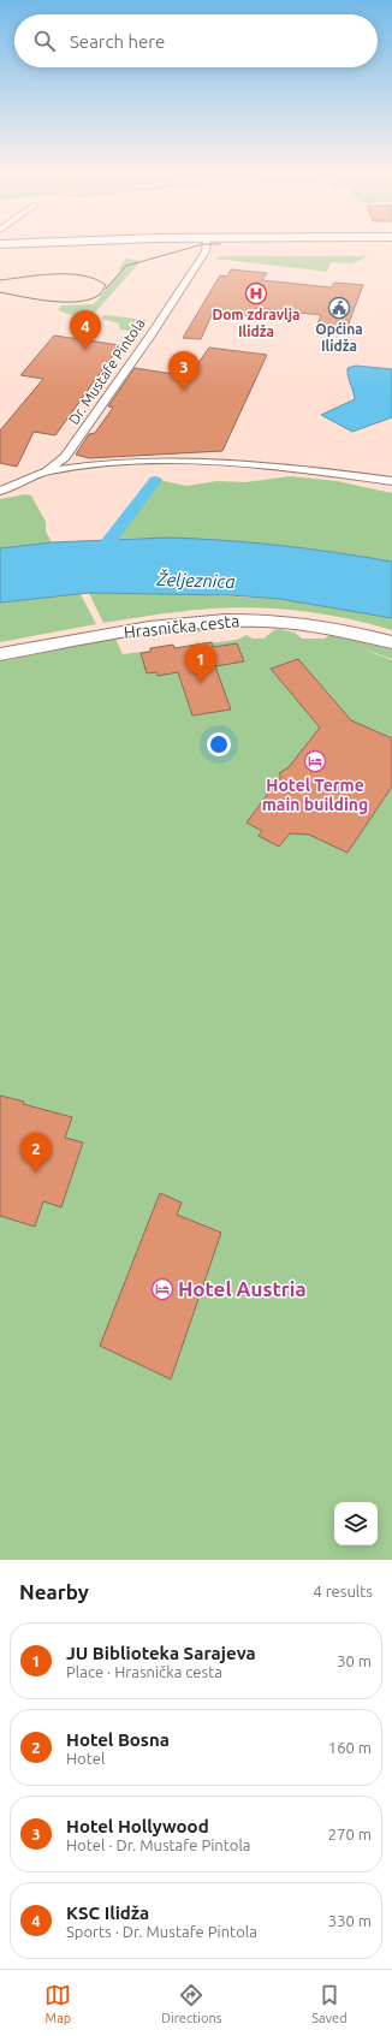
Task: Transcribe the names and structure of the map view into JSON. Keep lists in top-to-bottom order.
{
  "streets": {
    "main road": ["Hrasnička cesta"],
    "street": ["Dr. Mustafe Pintola"]
  },
  "water": ["Željeznica"],
  "places": {
    "hospital": ["Dom zdravlja Ilidža"],
    "public building": ["Općina Ilidža"],
    "hotel": ["Hotel Terme main building", "Hotel Austria"]
  },
  "page": {
    "search": "Search here",
    "pins": [
      "4",
      "3",
      "1",
      "2"
    ],
    "heading": ["Nearby", "4 results"],
    "list": [
      {
        "mark": "1",
        "name": "JU Biblioteka Sarajeva",
        "note": "Place · Hrasnička cesta",
        "value": "30 m"
      },
      {
        "mark": "2",
        "name": "Hotel Bosna",
        "note": "Hotel",
        "value": "160 m"
      },
      {
        "mark": "3",
        "name": "Hotel Hollywood",
        "note": "Hotel · Dr. Mustafe Pintola",
        "value": "270 m"
      },
      {
        "mark": "4",
        "name": "KSC Ilidža",
        "note": "Sports · Dr. Mustafe Pintola",
        "value": "330 m"
      }
    ],
    "nav": ["Map", "Directions", "Saved"]
  }
}
